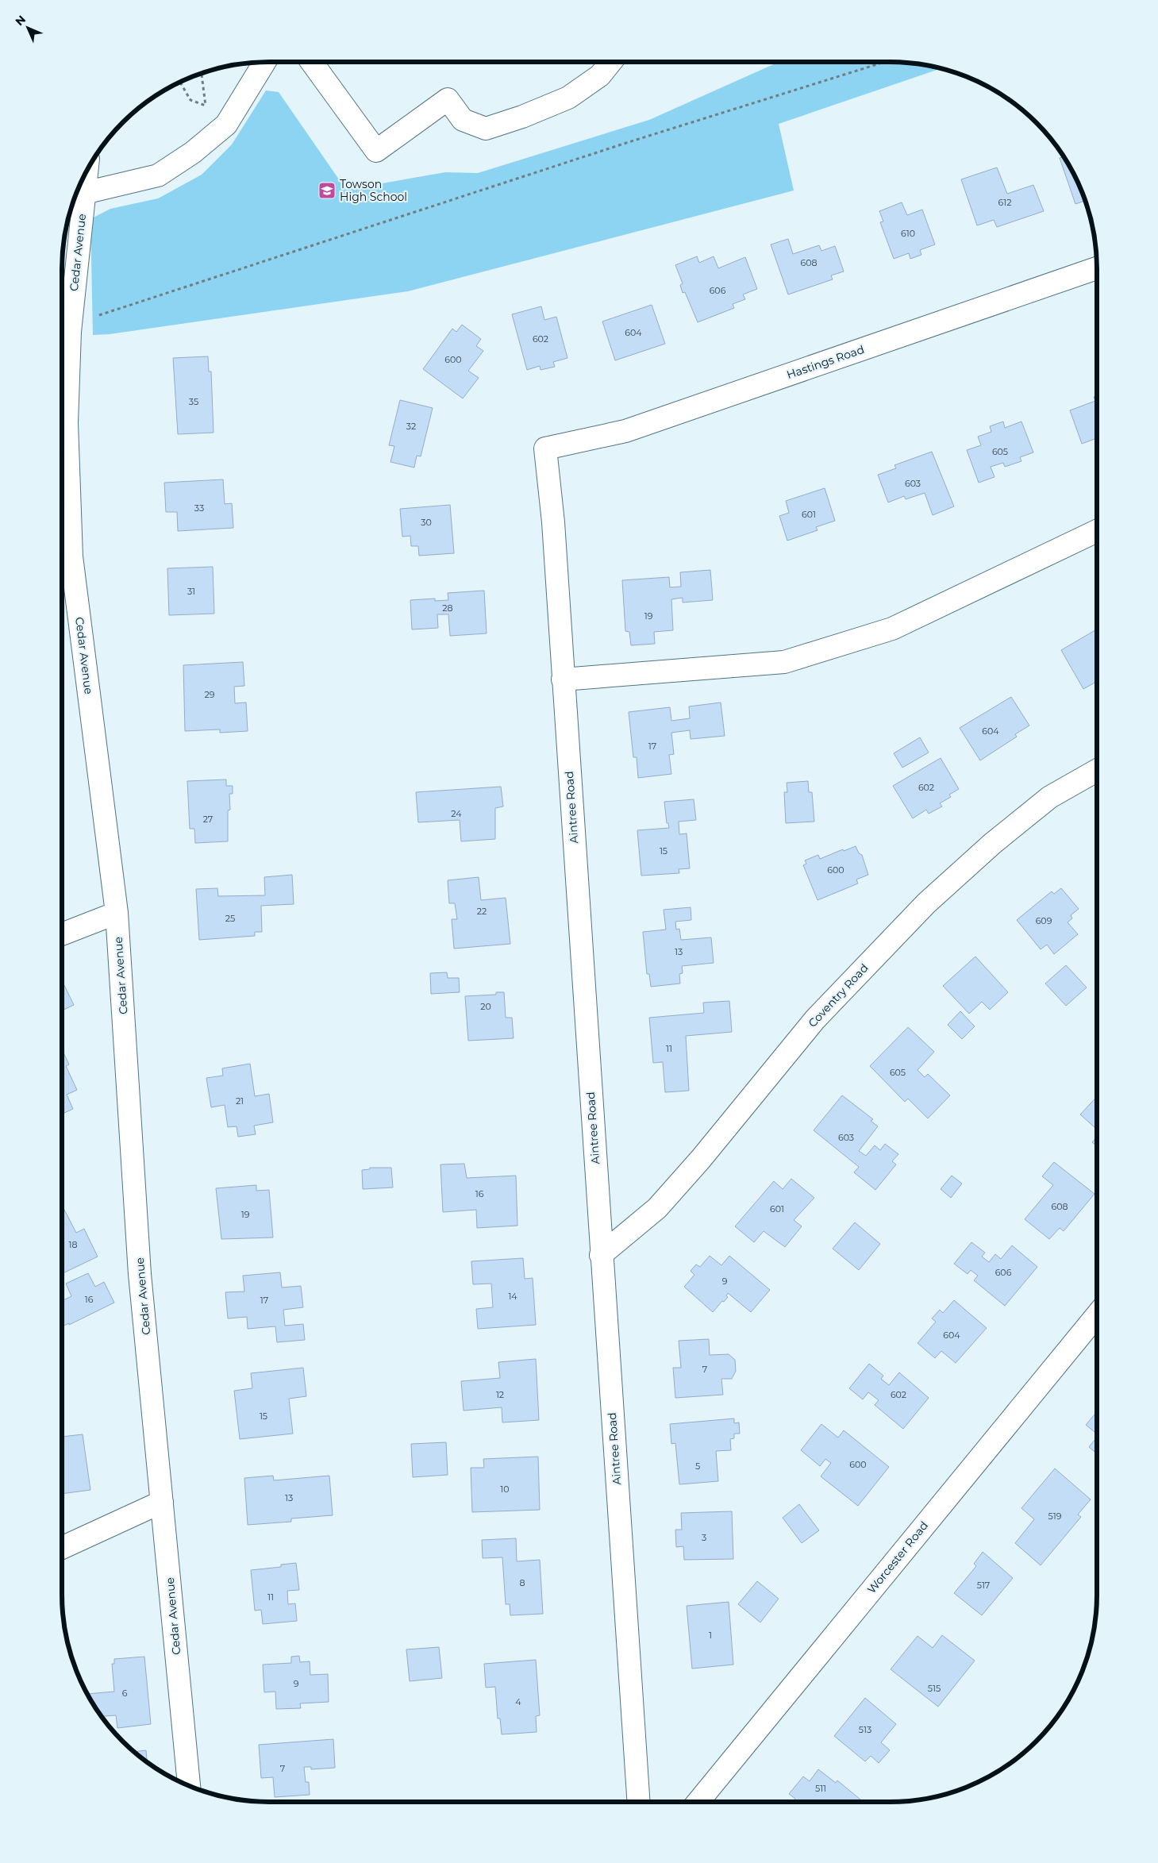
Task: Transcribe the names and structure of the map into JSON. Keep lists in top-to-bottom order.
{
  "streets": {
    "street": [
      "Cedar Avenue",
      "Hastings Road",
      "Aintree Road",
      "Coventry Road",
      "Worcester Road"
    ]
  },
  "crossings": [
    ["Hastings Road", "Aintree Road"],
    ["Aintree Road", "Coventry Road"]
  ],
  "places": {
    "school or university": ["Towson High School"]
  },
  "house_numbers": [
    "612",
    "610",
    "608",
    "606",
    "604",
    "602",
    "600",
    "35",
    "32",
    "605",
    "603",
    "33",
    "601",
    "30",
    "31",
    "28",
    "19",
    "29",
    "604",
    "17",
    "602",
    "24",
    "27",
    "15",
    "600",
    "22",
    "25",
    "609",
    "13",
    "20",
    "11",
    "605",
    "21",
    "603",
    "16",
    "608",
    "601",
    "19",
    "18",
    "606",
    "9",
    "14",
    "16",
    "17",
    "604",
    "7",
    "12",
    "602",
    "15",
    "600",
    "5",
    "10",
    "13",
    "519",
    "3",
    "8",
    "517",
    "11",
    "1",
    "9",
    "515",
    "6",
    "4",
    "513",
    "7",
    "511"
  ],
  "north": "top left"
}
